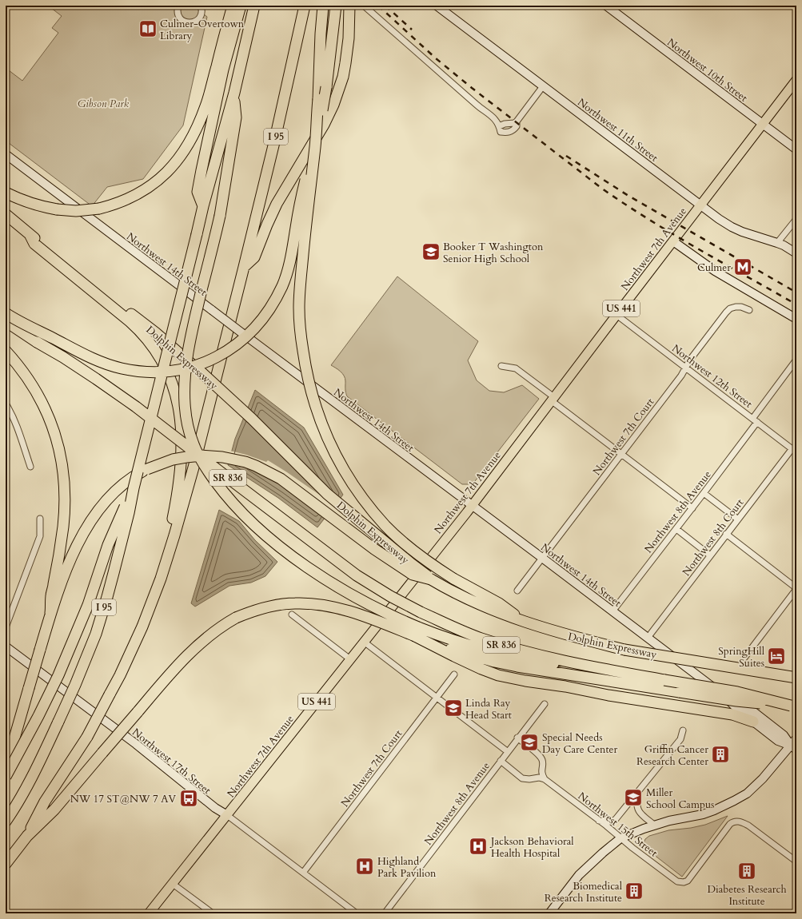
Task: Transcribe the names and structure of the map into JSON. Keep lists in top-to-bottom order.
{
  "streets": {
    "highway": ["I 95", "Dolphin Expressway", "SR 836"],
    "main road": ["Northwest 7th Avenue", "US 441"],
    "street": [
      "Northwest 10th Street",
      "Northwest 11th Street",
      "Northwest 14th Street",
      "Northwest 12th Street",
      "Northwest 7th Court",
      "Northwest 8th Avenue",
      "Northwest 8th Court",
      "Northwest 17th Street",
      "Northwest 15th Street"
    ]
  },
  "crossings": [
    ["Northwest 10th Street", "Northwest 7th Avenue"],
    ["Northwest 11th Street", "Northwest 7th Avenue"],
    ["Northwest 7th Avenue", "Northwest 14th Street"],
    ["Northwest 7th Avenue", "Northwest 12th Street"],
    ["Northwest 7th Avenue", "Northwest 17th Street"],
    ["Northwest 14th Street", "Northwest 7th Court"],
    ["Northwest 14th Street", "Northwest 8th Avenue"],
    ["Northwest 14th Street", "Northwest 8th Court"],
    ["Northwest 12th Street", "Northwest 7th Court"],
    ["Northwest 12th Street", "Northwest 8th Avenue"],
    ["Northwest 12th Street", "Northwest 8th Court"],
    ["Northwest 7th Court", "Northwest 17th Street"]
  ],
  "parks": ["Gibson Park"],
  "places": {
    "library": ["Culmer-Overtown Library"],
    "school or university": [
      "Booker T Washington Senior High School",
      "Linda Ray Head Start",
      "Special Needs Day Care Center",
      "Miller School Campus"
    ],
    "metro station": ["Culmer"],
    "hotel": ["SpringHill Suites"],
    "building": ["Griffin Cancer Research Center", "Diabetes Research Institute", "Biomedical Research Institute"],
    "bus stop": ["NW 17 ST@NW 7 AV"],
    "hospital": ["Jackson Behavioral Health Hospital", "Highland Park Pavilion"]
  }
}
